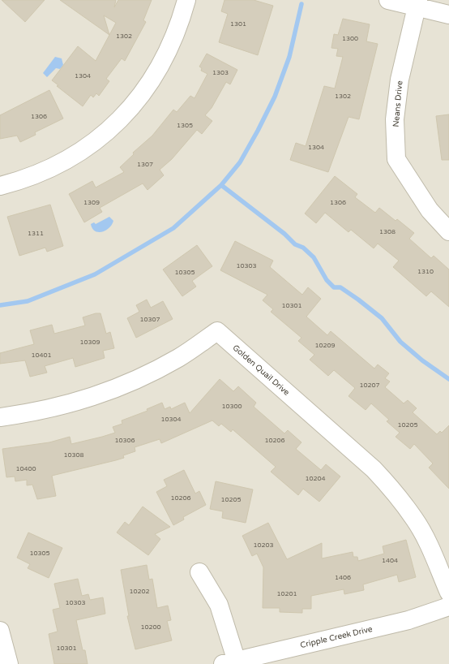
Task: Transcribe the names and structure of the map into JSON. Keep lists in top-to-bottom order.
{
  "streets": {
    "street": ["Neans Drive", "Golden Quail Drive", "Cripple Creek Drive"]
  },
  "house_numbers": [
    "1301",
    "1302",
    "1300",
    "1303",
    "1304",
    "1302",
    "1306",
    "1305",
    "1304",
    "1307",
    "1309",
    "1306",
    "1308",
    "1311",
    "10303",
    "1310",
    "10305",
    "10301",
    "10307",
    "10309",
    "10209",
    "10401",
    "10207",
    "10300",
    "10304",
    "10205",
    "10306",
    "10206",
    "10308",
    "10400",
    "10204",
    "10206",
    "10205",
    "10203",
    "10305",
    "1404",
    "1406",
    "10202",
    "10201",
    "10303",
    "10200",
    "10301"
  ]
}
